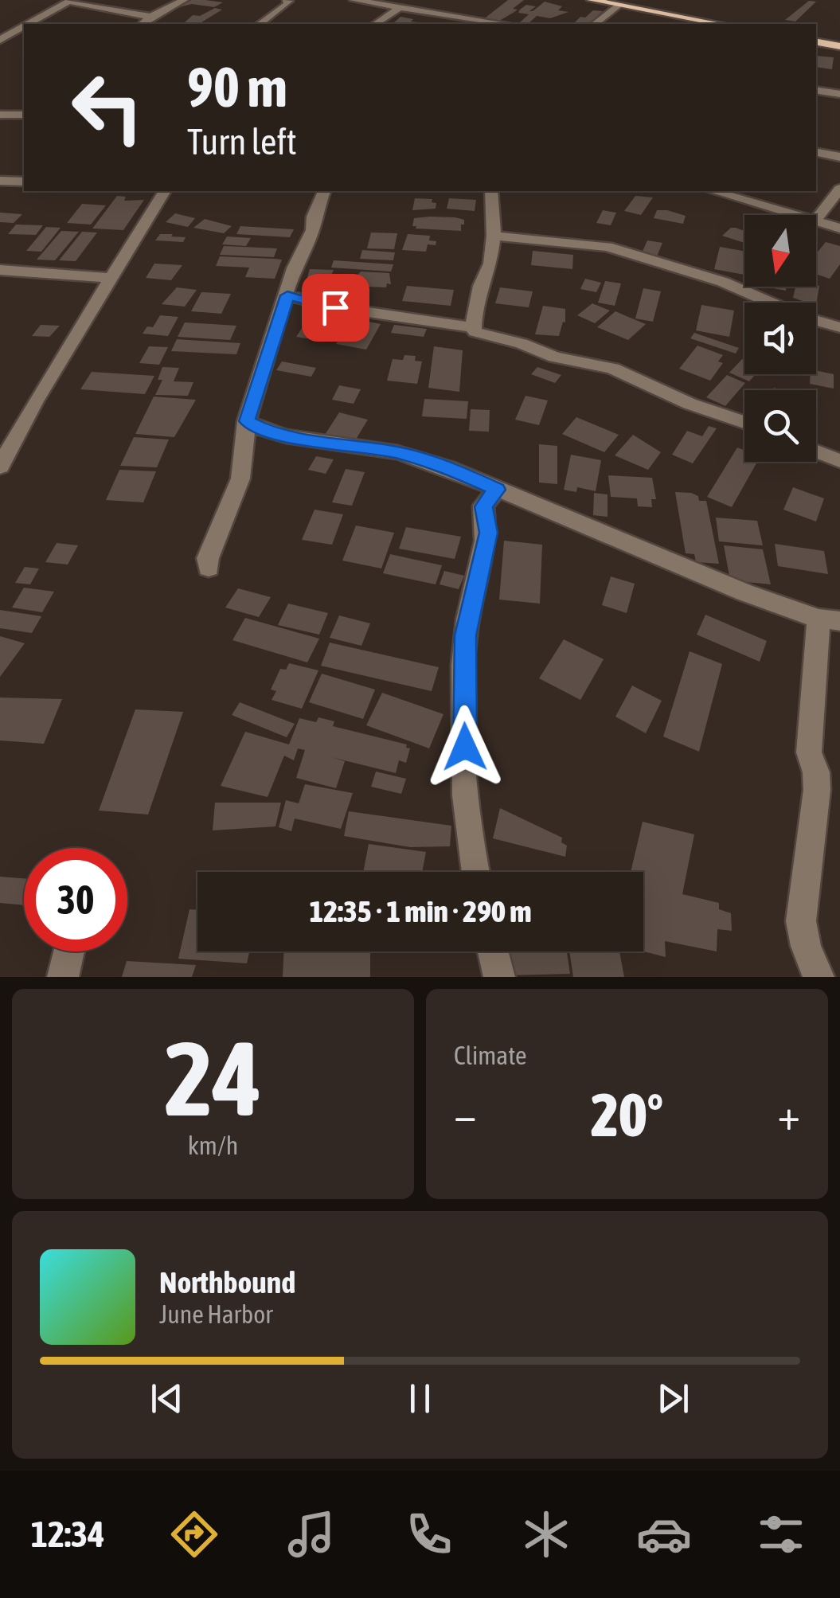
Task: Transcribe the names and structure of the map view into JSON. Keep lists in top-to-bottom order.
{
  "north": "bottom",
  "page": {
    "turn": ["90 m", "Turn left"],
    "limit": "30",
    "trip": "12:35 · 1 min · 290 m",
    "tile": [
      ["24", "km/h"],
      "Climate"
    ],
    "heat": ["−", "20°", "+"],
    "song": ["Northbound", "June Harbor"],
    "tabs": "12:34"
  }
}
